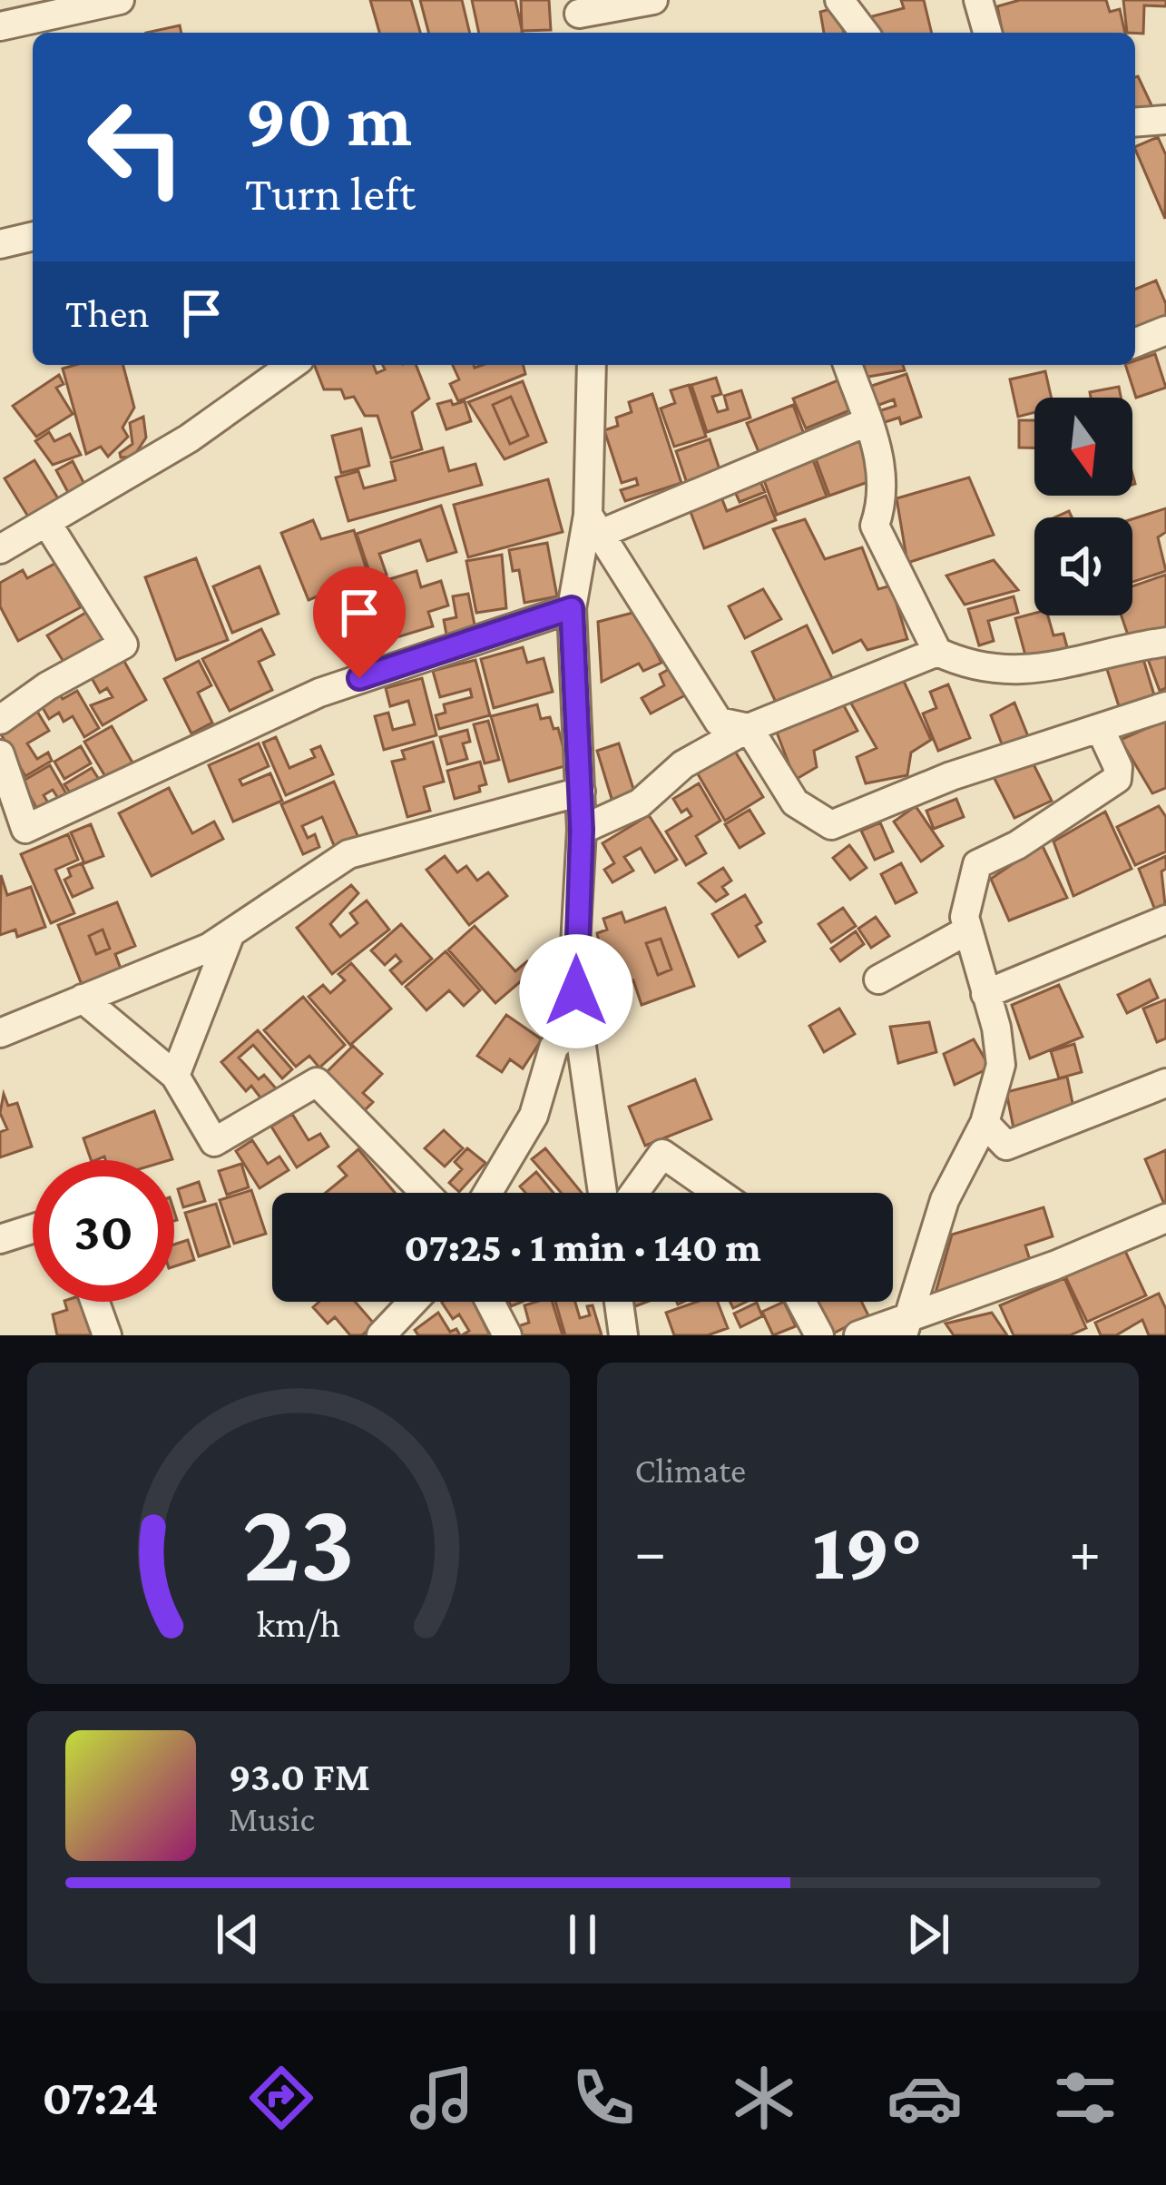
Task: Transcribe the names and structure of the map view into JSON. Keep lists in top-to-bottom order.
{
  "north": "bottom",
  "page": {
    "turn": ["90 m", "Turn left"],
    "then": "Then",
    "limit": "30",
    "trip": "07:25 · 1 min · 140 m",
    "tile": "Climate",
    "heat": ["−", "19°", "+"],
    "song": ["93.0 FM", "Music"],
    "tabs": "07:24",
    "gauge": ["23", "km/h"]
  }
}
